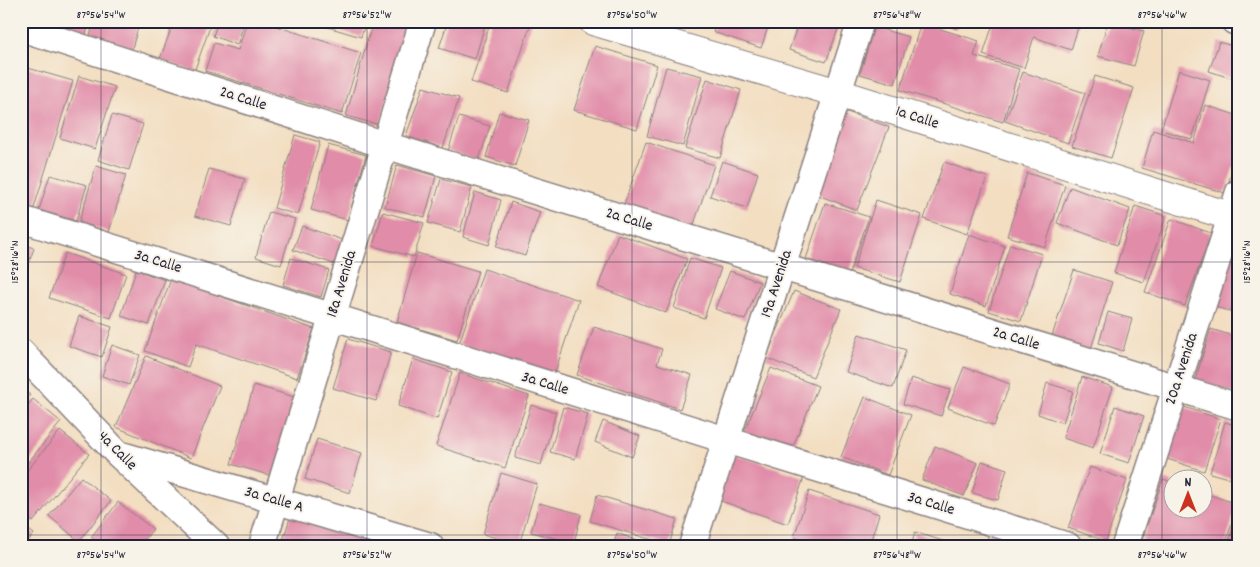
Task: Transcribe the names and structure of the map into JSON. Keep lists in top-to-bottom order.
{
  "streets": {
    "street": [
      "2a Calle",
      "1a Calle",
      "3a Calle",
      "18a Avenida",
      "19a Avenida",
      "20a Avenida",
      "4a Calle",
      "3a Calle A"
    ]
  },
  "crossings": [
    ["2a Calle", "18a Avenida"],
    ["2a Calle", "19a Avenida"],
    ["2a Calle", "20a Avenida"],
    ["1a Calle", "19a Avenida"],
    ["1a Calle", "20a Avenida"],
    ["3a Calle", "18a Avenida"],
    ["3a Calle", "19a Avenida"],
    ["18a Avenida", "3a Calle A"],
    ["4a Calle", "3a Calle A"]
  ],
  "north": "top",
  "coordinates": [
    "87°56'54\"W",
    "87°56'52\"W",
    "87°56'50\"W",
    "87°56'48\"W",
    "87°56'46\"W",
    "15°28'16\"N"
  ]
}
